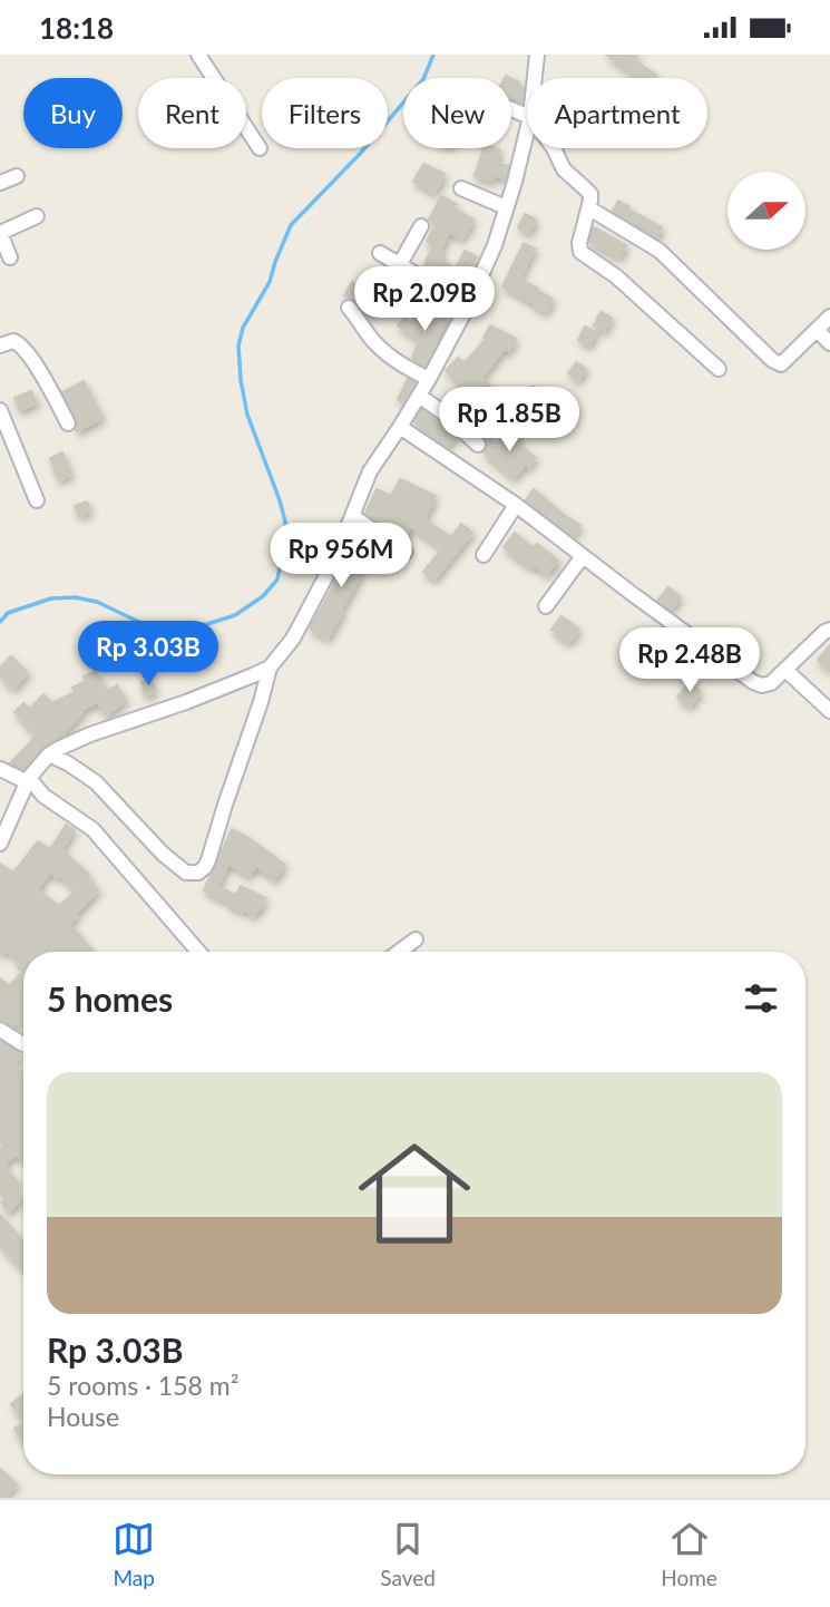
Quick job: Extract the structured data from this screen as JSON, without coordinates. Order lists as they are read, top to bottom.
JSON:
{
  "north": "right",
  "page": {
    "status": "18:18",
    "chip": [
      "Buy",
      "Rent",
      "Filters",
      "New",
      "Apartment"
    ],
    "price": [
      "Rp 2.09B",
      "Rp 1.85B",
      "Rp 956M",
      "Rp 3.03B",
      "Rp 2.48B"
    ],
    "heading": "5 homes",
    "list": [
      {
        "name": "Rp 3.03B",
        "note": "5 rooms · 158 m² · House"
      }
    ],
    "tabs": ["Map", "Saved", "Home"]
  }
}
